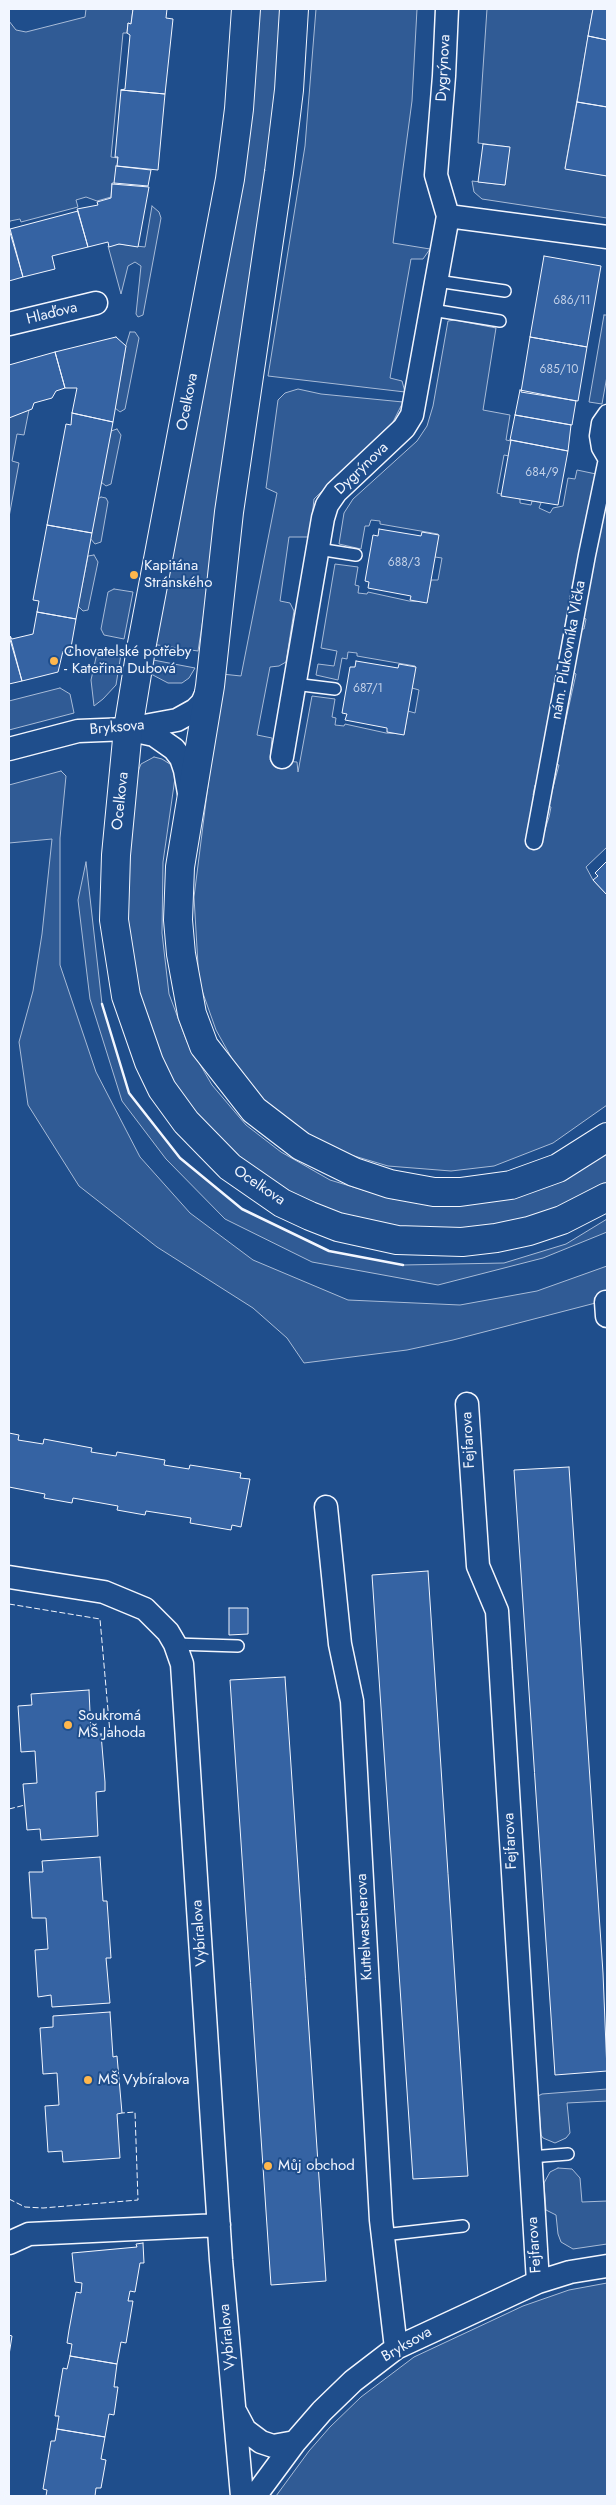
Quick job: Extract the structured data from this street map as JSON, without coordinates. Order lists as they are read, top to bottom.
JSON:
{
  "streets": {
    "street": [
      "Dygrýnova",
      "Hlaďova",
      "Ocelkova",
      "nám. Plukovníka Vlčka",
      "Bryksova",
      "Fejfarova",
      "Kuttelwascherova",
      "Vybíralova"
    ]
  },
  "crossings": [
    ["Ocelkova", "Bryksova"],
    ["Bryksova", "Fejfarova"],
    ["Bryksova", "Kuttelwascherova"]
  ],
  "places": [
    "Kapitána Stránského",
    "Chovatelské potřeby - Kateřina Dubová",
    "Soukromá MŠ Jahoda",
    "MŠ Vybíralova",
    "Můj obchod"
  ],
  "house_numbers": [
    "686/11",
    "685/10",
    "684/9",
    "688/3",
    "687/1"
  ]
}
